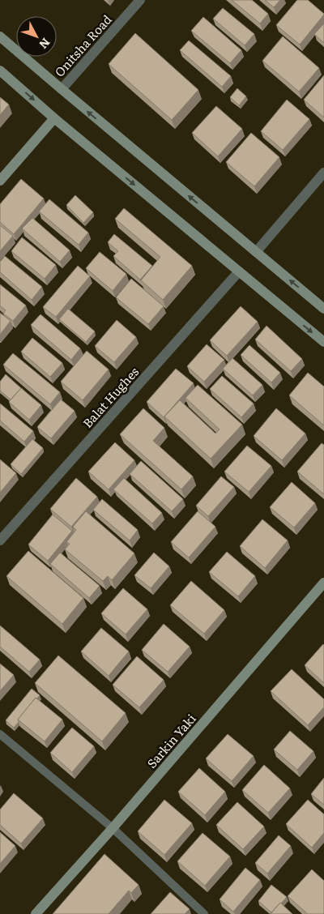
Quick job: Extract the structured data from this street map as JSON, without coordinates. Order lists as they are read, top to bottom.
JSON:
{
  "streets": {
    "main road": ["Sarkin Yaki"],
    "street": ["Onitsha Road", "Balat Hughes"]
  },
  "north": "bottom right"
}
